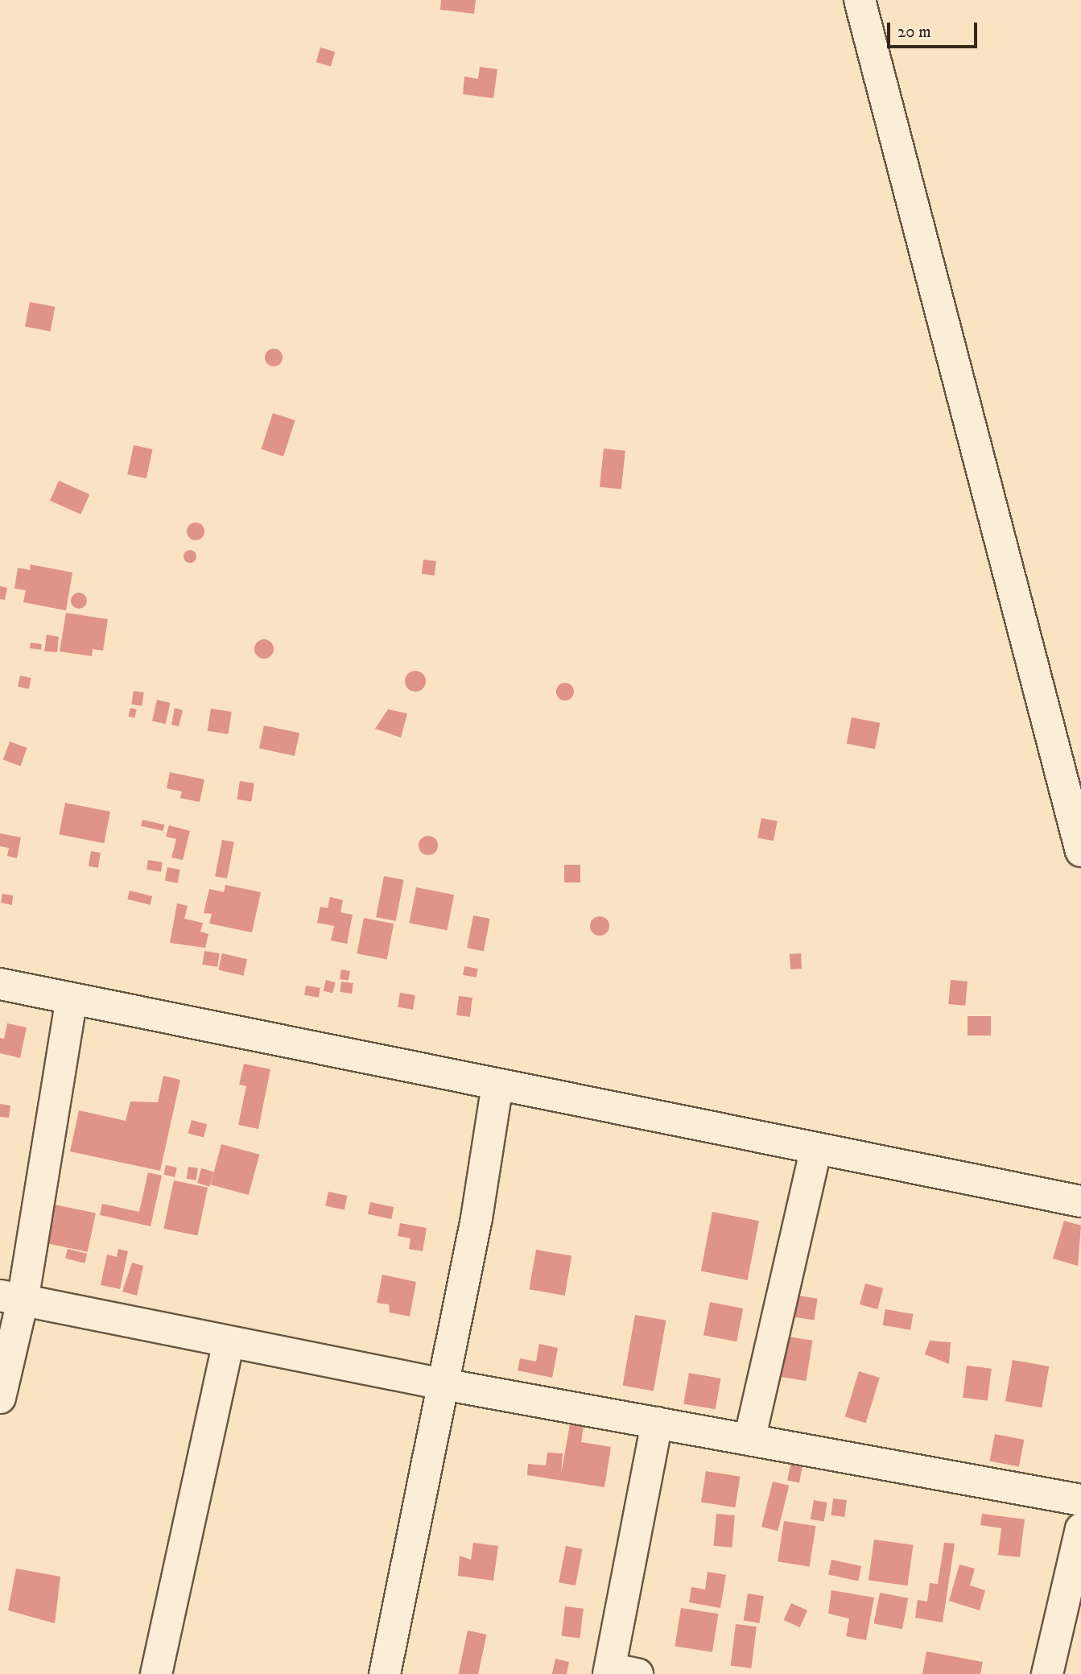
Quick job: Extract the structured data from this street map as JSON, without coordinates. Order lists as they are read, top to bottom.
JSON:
{
  "scale_bar": "20 m"
}
